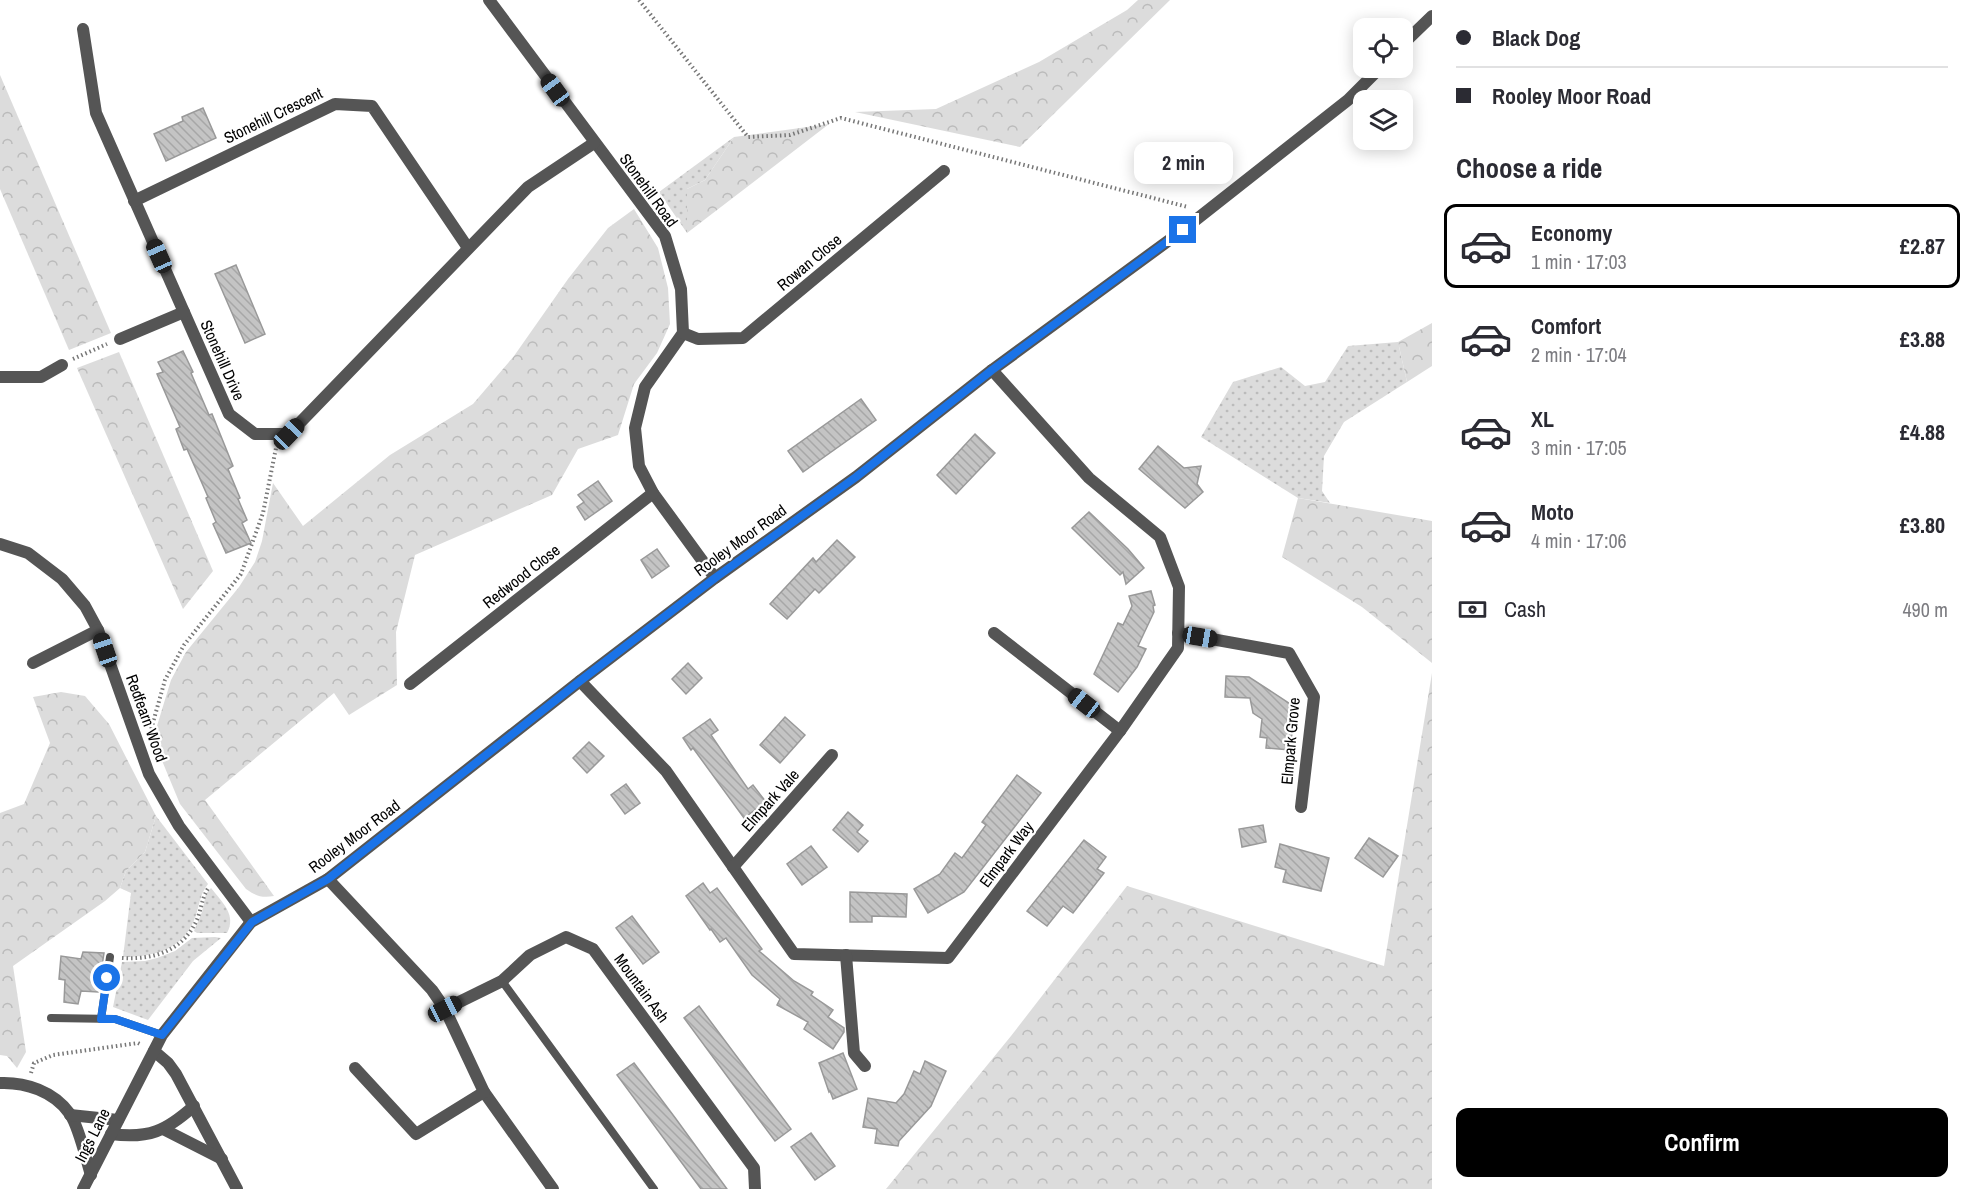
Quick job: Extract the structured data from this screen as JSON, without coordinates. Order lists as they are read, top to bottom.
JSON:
{
  "streets": {
    "street": [
      "Stonehill Crescent",
      "Stonehill Road",
      "Rowan Close",
      "Stonehill Drive",
      "Rooley Moor Road",
      "Redwood Close",
      "Redfearn Wood",
      "Elmpark Grove",
      "Elmpark Vale",
      "Elmpark Way",
      "Mountain Ash",
      "Ings Lane"
    ]
  },
  "crossings": [
    ["Stonehill Crescent", "Stonehill Drive"],
    ["Stonehill Road", "Rowan Close"],
    ["Rooley Moor Road", "Redfearn Wood"],
    ["Rooley Moor Road", "Elmpark Way"],
    ["Rooley Moor Road", "Ings Lane"],
    ["Elmpark Grove", "Elmpark Way"],
    ["Elmpark Vale", "Elmpark Way"]
  ],
  "page": {
    "banner": ["Black Dog", "Rooley Moor Road"],
    "heading": "Choose a ride",
    "bubble": "2 min",
    "list": [
      {
        "name": "Economy",
        "note": "1 min · 17:03",
        "value": "£2.87"
      },
      {
        "name": "Comfort",
        "note": "2 min · 17:04",
        "value": "£3.88"
      },
      {
        "name": "XL",
        "note": "3 min · 17:05",
        "value": "£4.88"
      },
      {
        "name": "Moto",
        "note": "4 min · 17:06",
        "value": "£3.80"
      }
    ],
    "pay": ["Cash", "490 m"],
    "buttons": "Confirm"
  }
}
